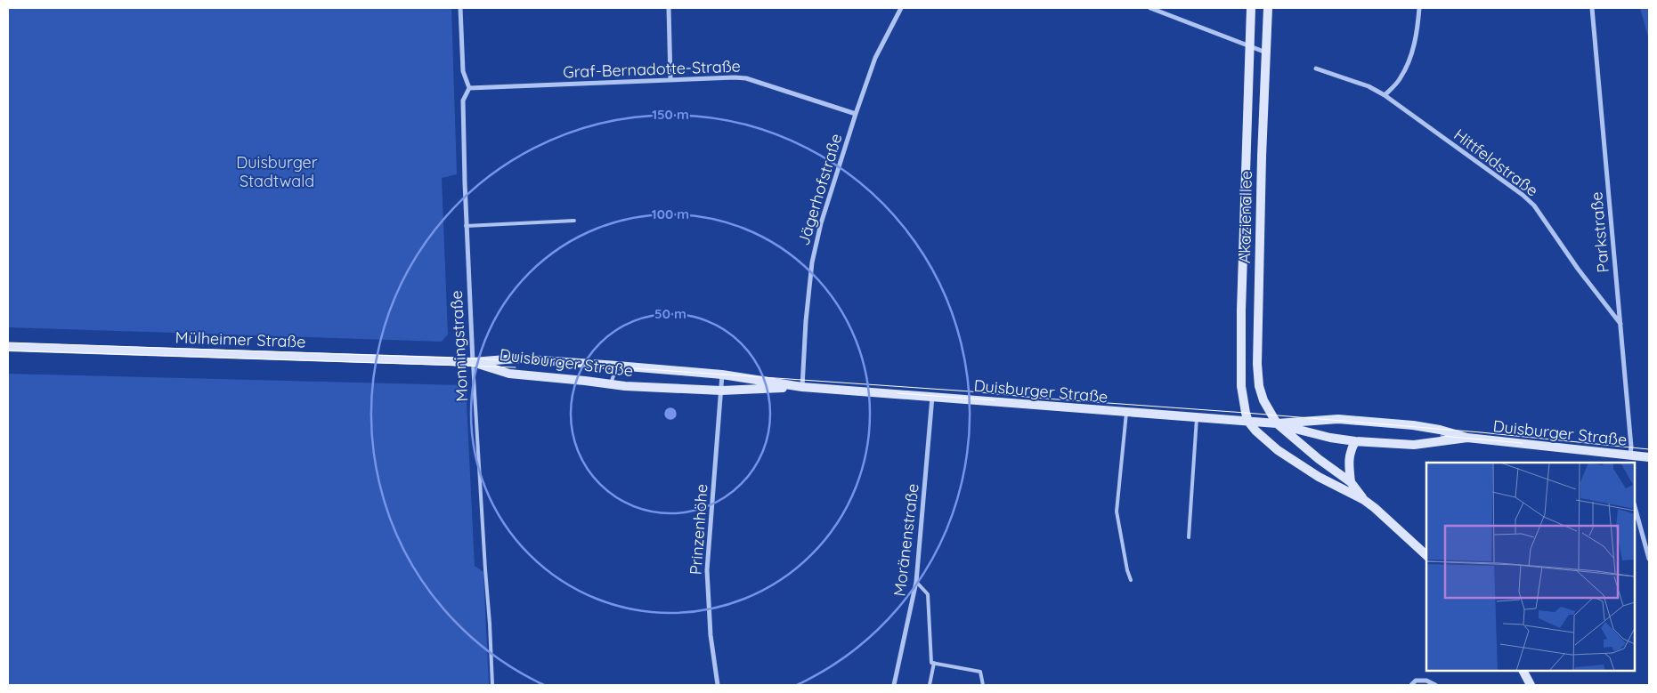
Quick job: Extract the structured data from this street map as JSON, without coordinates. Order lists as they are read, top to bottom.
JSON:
{
  "streets": {
    "main road": ["Akazienallee", "Mülheimer Straße", "Duisburger Straße"],
    "street": [
      "Graf-Bernadotte-Straße",
      "Hittfeldstraße",
      "Jägerhofstraße",
      "Parkstraße",
      "Monningstraße",
      "Prinzenhöhe",
      "Moränenstraße"
    ]
  },
  "crossings": [
    ["Graf-Bernadotte-Straße", "Jägerhofstraße"],
    ["Graf-Bernadotte-Straße", "Monningstraße"],
    ["Hittfeldstraße", "Parkstraße"],
    ["Jägerhofstraße", "Duisburger Straße"],
    ["Akazienallee", "Duisburger Straße"],
    ["Parkstraße", "Duisburger Straße"],
    ["Mülheimer Straße", "Monningstraße"],
    ["Mülheimer Straße", "Duisburger Straße"],
    ["Monningstraße", "Duisburger Straße"],
    ["Duisburger Straße", "Prinzenhöhe"],
    ["Duisburger Straße", "Moränenstraße"]
  ],
  "parks": ["Duisburger Stadtwald"],
  "rings": ["150 m", "100 m", "50 m"]
}
